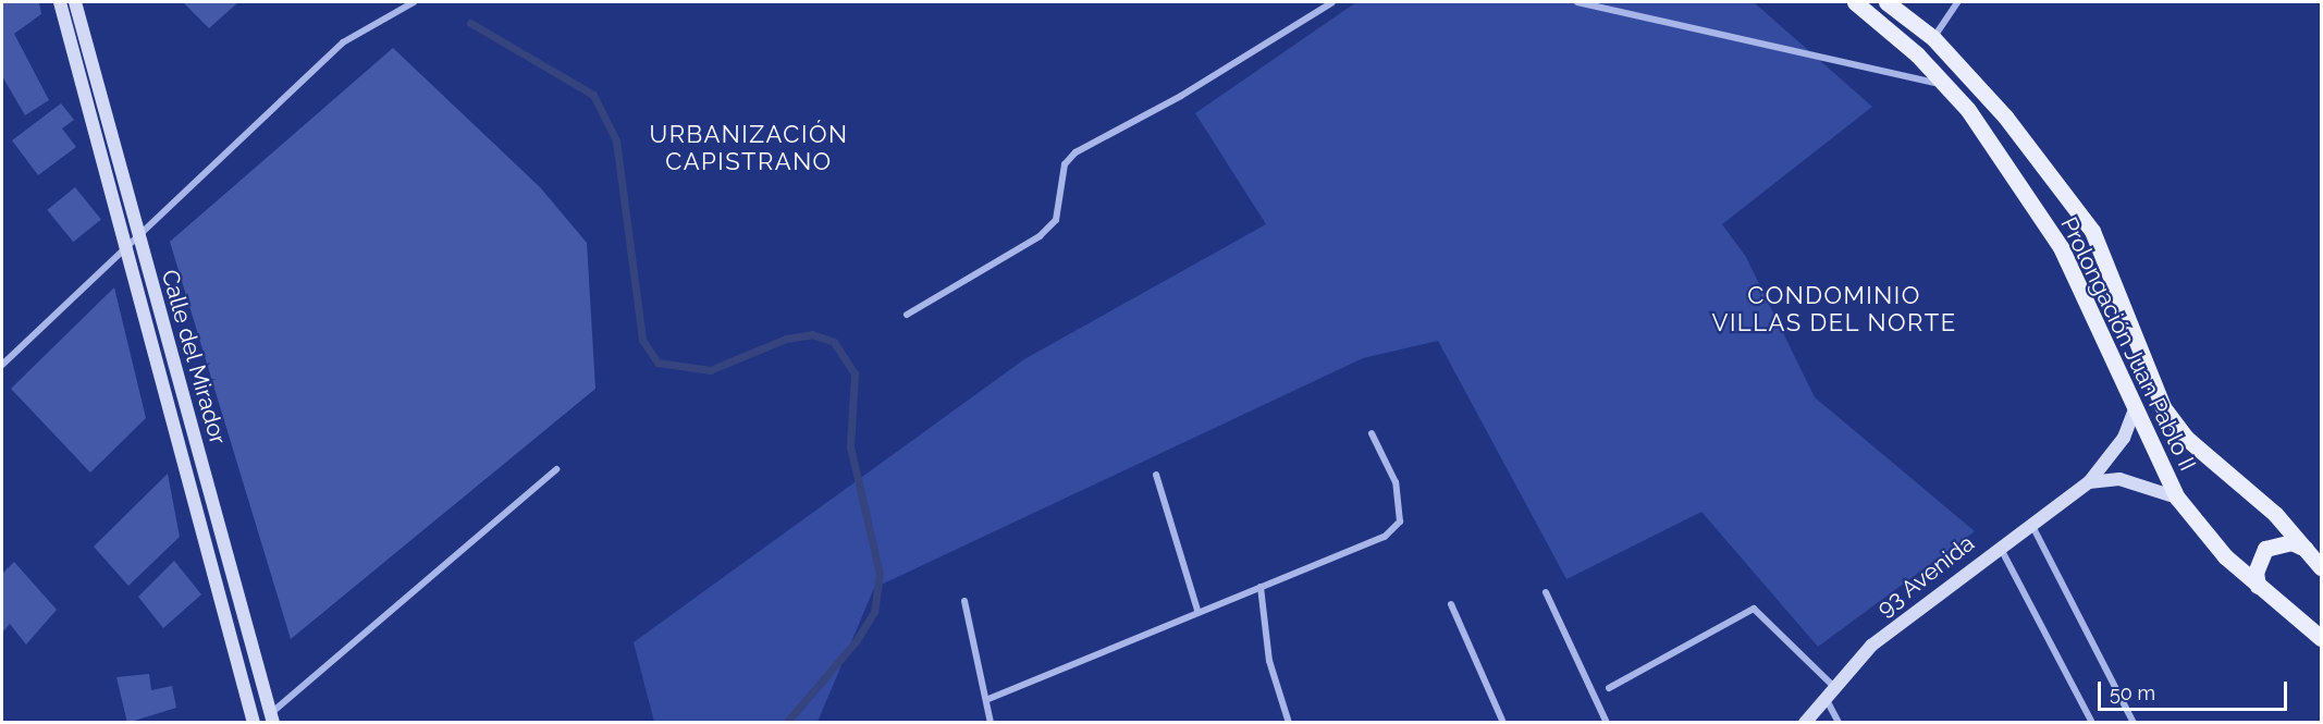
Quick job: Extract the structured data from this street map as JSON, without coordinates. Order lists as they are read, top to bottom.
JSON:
{
  "streets": {
    "main road": ["Prolongación Juan Pablo II", "Calle del Mirador", "93 Avenida"]
  },
  "crossings": [
    ["Prolongación Juan Pablo II", "93 Avenida"]
  ],
  "districts": ["URBANIZACIÓN CAPISTRANO", "CONDOMINIO VILLAS DEL NORTE"],
  "scale_bar": "50 m"
}
